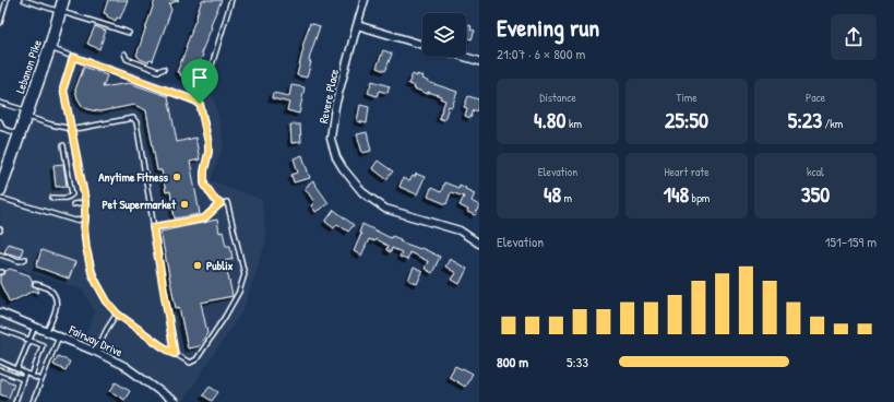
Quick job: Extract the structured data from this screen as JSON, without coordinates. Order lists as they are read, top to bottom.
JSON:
{
  "streets": {
    "main road": ["Lebanon Pike"],
    "street": ["Revere Place", "Fairway Drive"]
  },
  "places": ["Anytime Fitness", "Pet Supermarket", "Publix"],
  "page": {
    "heading": ["Evening run", "21:07 · 6 × 800 m"],
    "stats": [
      ["Distance", "4.80 km"],
      ["Time", "25:50"],
      ["Pace", "5:23 /km"],
      ["Elevation", "48 m"],
      ["Heart rate", "148 bpm"],
      ["kcal", "350"]
    ],
    "chart": ["Elevation", "151–159 m"],
    "list": [
      {
        "name": "800 m",
        "note": "5:33"
      }
    ]
  }
}
